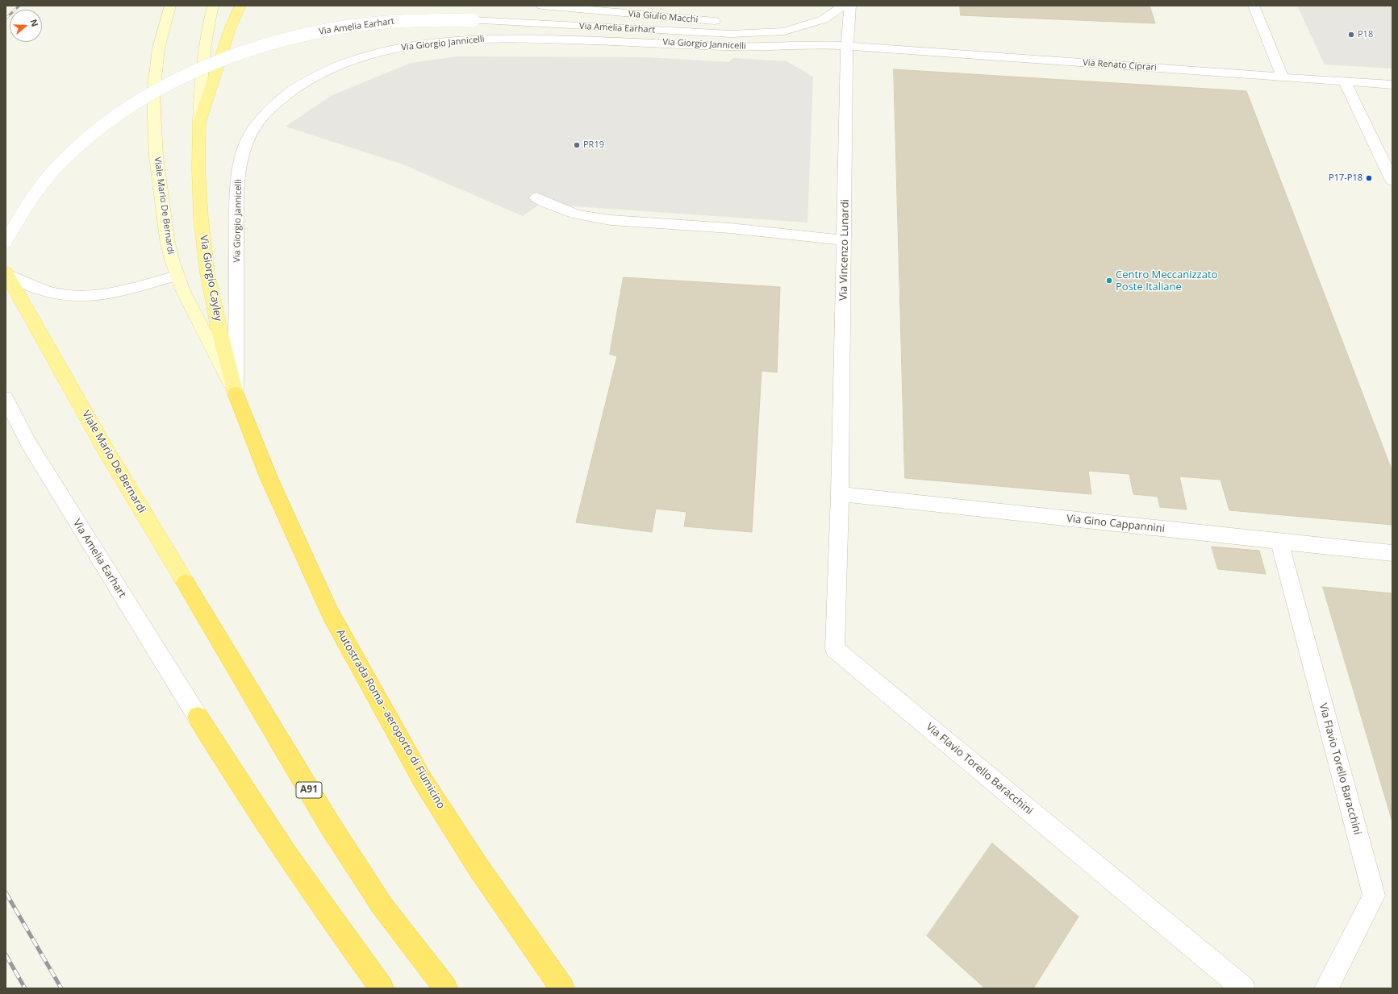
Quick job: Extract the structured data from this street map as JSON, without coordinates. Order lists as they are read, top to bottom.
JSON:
{
  "streets": {
    "highway": ["Via Giorgio Cayley", "Autostrada Roma - aeroporto di Fiumicino", "A91"],
    "main road": ["Viale Mario De Bernardi"],
    "street": [
      "Via Giulio Macchi",
      "Via Amelia Earhart",
      "Via Giorgio Jannicelli",
      "Via Renato Ciprari",
      "Via Vincenzo Lunardi",
      "Via Gino Cappannini",
      "Via Flavio Torello Baracchini"
    ]
  },
  "crossings": [
    ["Via Giulio Macchi", "Via Amelia Earhart"],
    ["Via Giulio Macchi", "Via Giorgio Jannicelli"],
    ["Via Giulio Macchi", "Via Renato Ciprari"],
    ["Via Giulio Macchi", "Via Vincenzo Lunardi"],
    ["Via Giorgio Jannicelli", "Via Renato Ciprari"],
    ["Via Giorgio Jannicelli", "Viale Mario De Bernardi"],
    ["Via Giorgio Jannicelli", "Via Vincenzo Lunardi"],
    ["Via Giorgio Jannicelli", "Via Giorgio Cayley"],
    ["Via Renato Ciprari", "Via Vincenzo Lunardi"],
    ["Viale Mario De Bernardi", "Via Giorgio Cayley"],
    ["Viale Mario De Bernardi", "A91"],
    ["Via Vincenzo Lunardi", "Via Gino Cappannini"],
    ["Via Vincenzo Lunardi", "Via Flavio Torello Baracchini"],
    ["Via Giorgio Cayley", "Autostrada Roma - aeroporto di Fiumicino"],
    ["Via Gino Cappannini", "Via Flavio Torello Baracchini"]
  ],
  "places": [
    "P18",
    "PR19",
    "P17-P18",
    "Centro Meccanizzato Poste Italiane"
  ],
  "north": "right"
}
